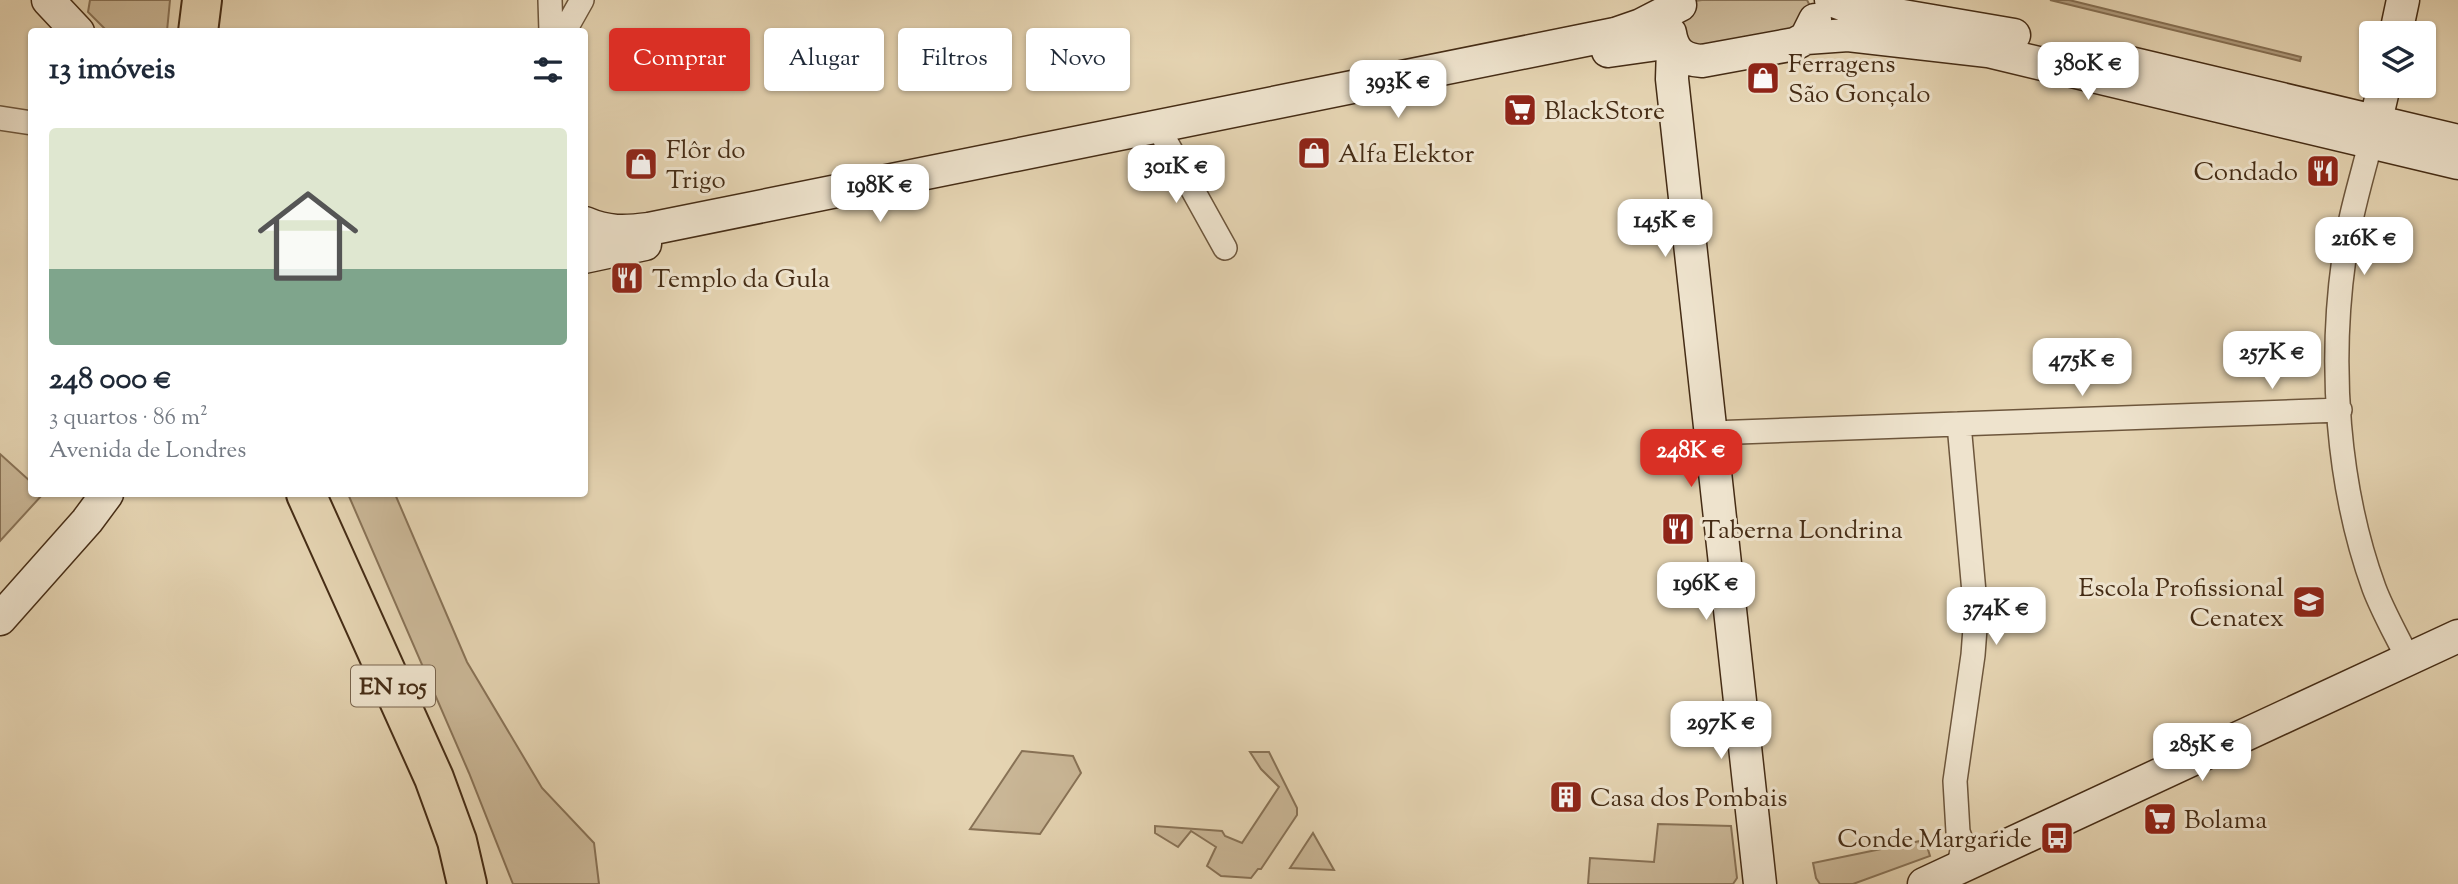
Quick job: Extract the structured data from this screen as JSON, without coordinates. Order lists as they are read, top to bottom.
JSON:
{
  "streets": {
    "highway": ["EN 105"]
  },
  "places": {
    "shop": ["Ferragens São Gonçalo", "Alfa Elektor", "Flôr do Trigo"],
    "supermarket": ["BlackStore", "Bolama"],
    "restaurant": ["Condado", "Templo da Gula", "Taberna Londrina"],
    "school or university": ["Escola Profissional Cenatex"],
    "building": ["Casa dos Pombais"],
    "bus stop": ["Conde Margaride"]
  },
  "page": {
    "chip": [
      "Comprar",
      "Alugar",
      "Filtros",
      "Novo"
    ],
    "heading": "13 imóveis",
    "price": [
      "380K €",
      "393K €",
      "301K €",
      "198K €",
      "145K €",
      "216K €",
      "257K €",
      "475K €",
      "248K €",
      "196K €",
      "374K €",
      "297K €",
      "285K €"
    ],
    "list": [
      {
        "name": "248 000 €",
        "note": "3 quartos · 86 m² · Avenida de Londres"
      }
    ]
  }
}
